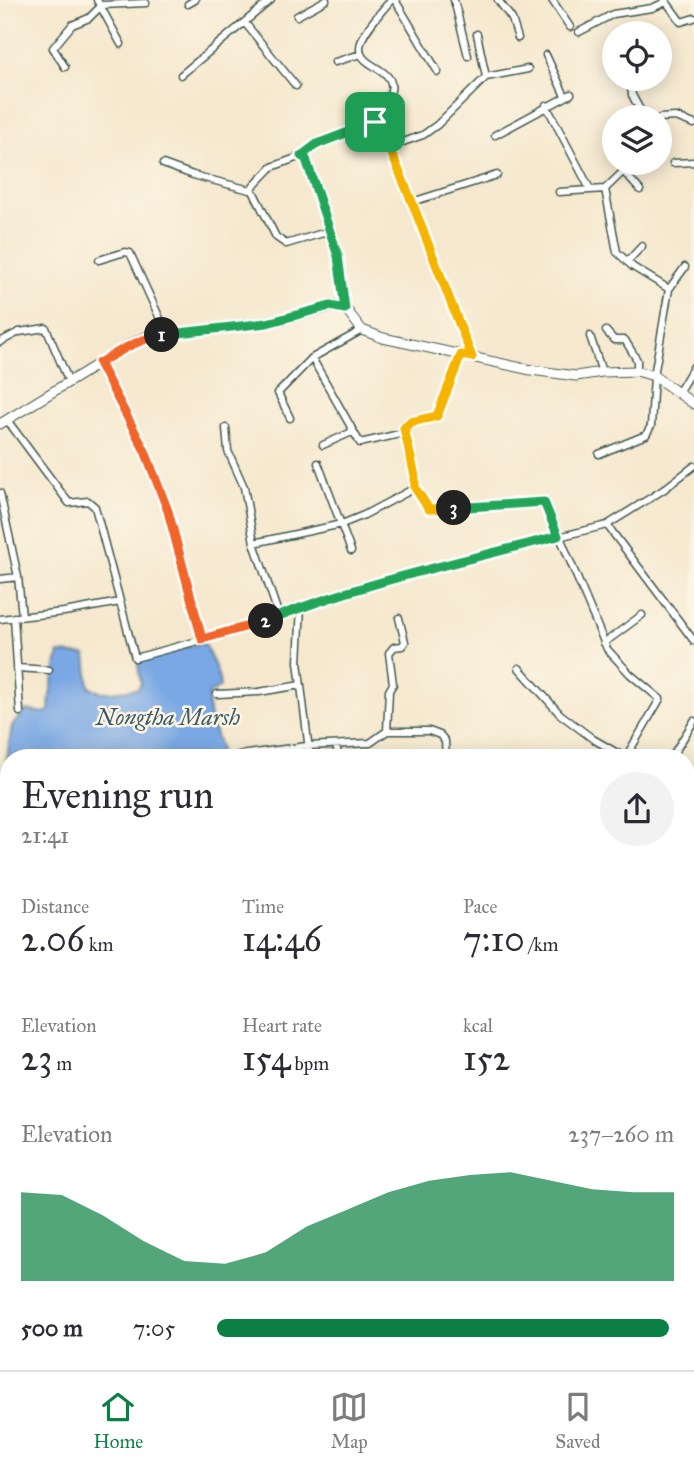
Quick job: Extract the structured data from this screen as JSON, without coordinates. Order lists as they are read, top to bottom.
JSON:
{
  "water": ["Nongtha Marsh"],
  "page": {
    "pins": ["1", "3", "2"],
    "heading": ["Evening run", "21:41"],
    "stats": [
      ["Distance", "2.06 km"],
      ["Time", "14:46"],
      ["Pace", "7:10 /km"],
      ["Elevation", "23 m"],
      ["Heart rate", "154 bpm"],
      ["kcal", "152"]
    ],
    "chart": ["Elevation", "237–260 m"],
    "list": [
      {
        "name": "500 m",
        "note": "7:05"
      }
    ],
    "tabs": ["Home", "Map", "Saved"]
  }
}
